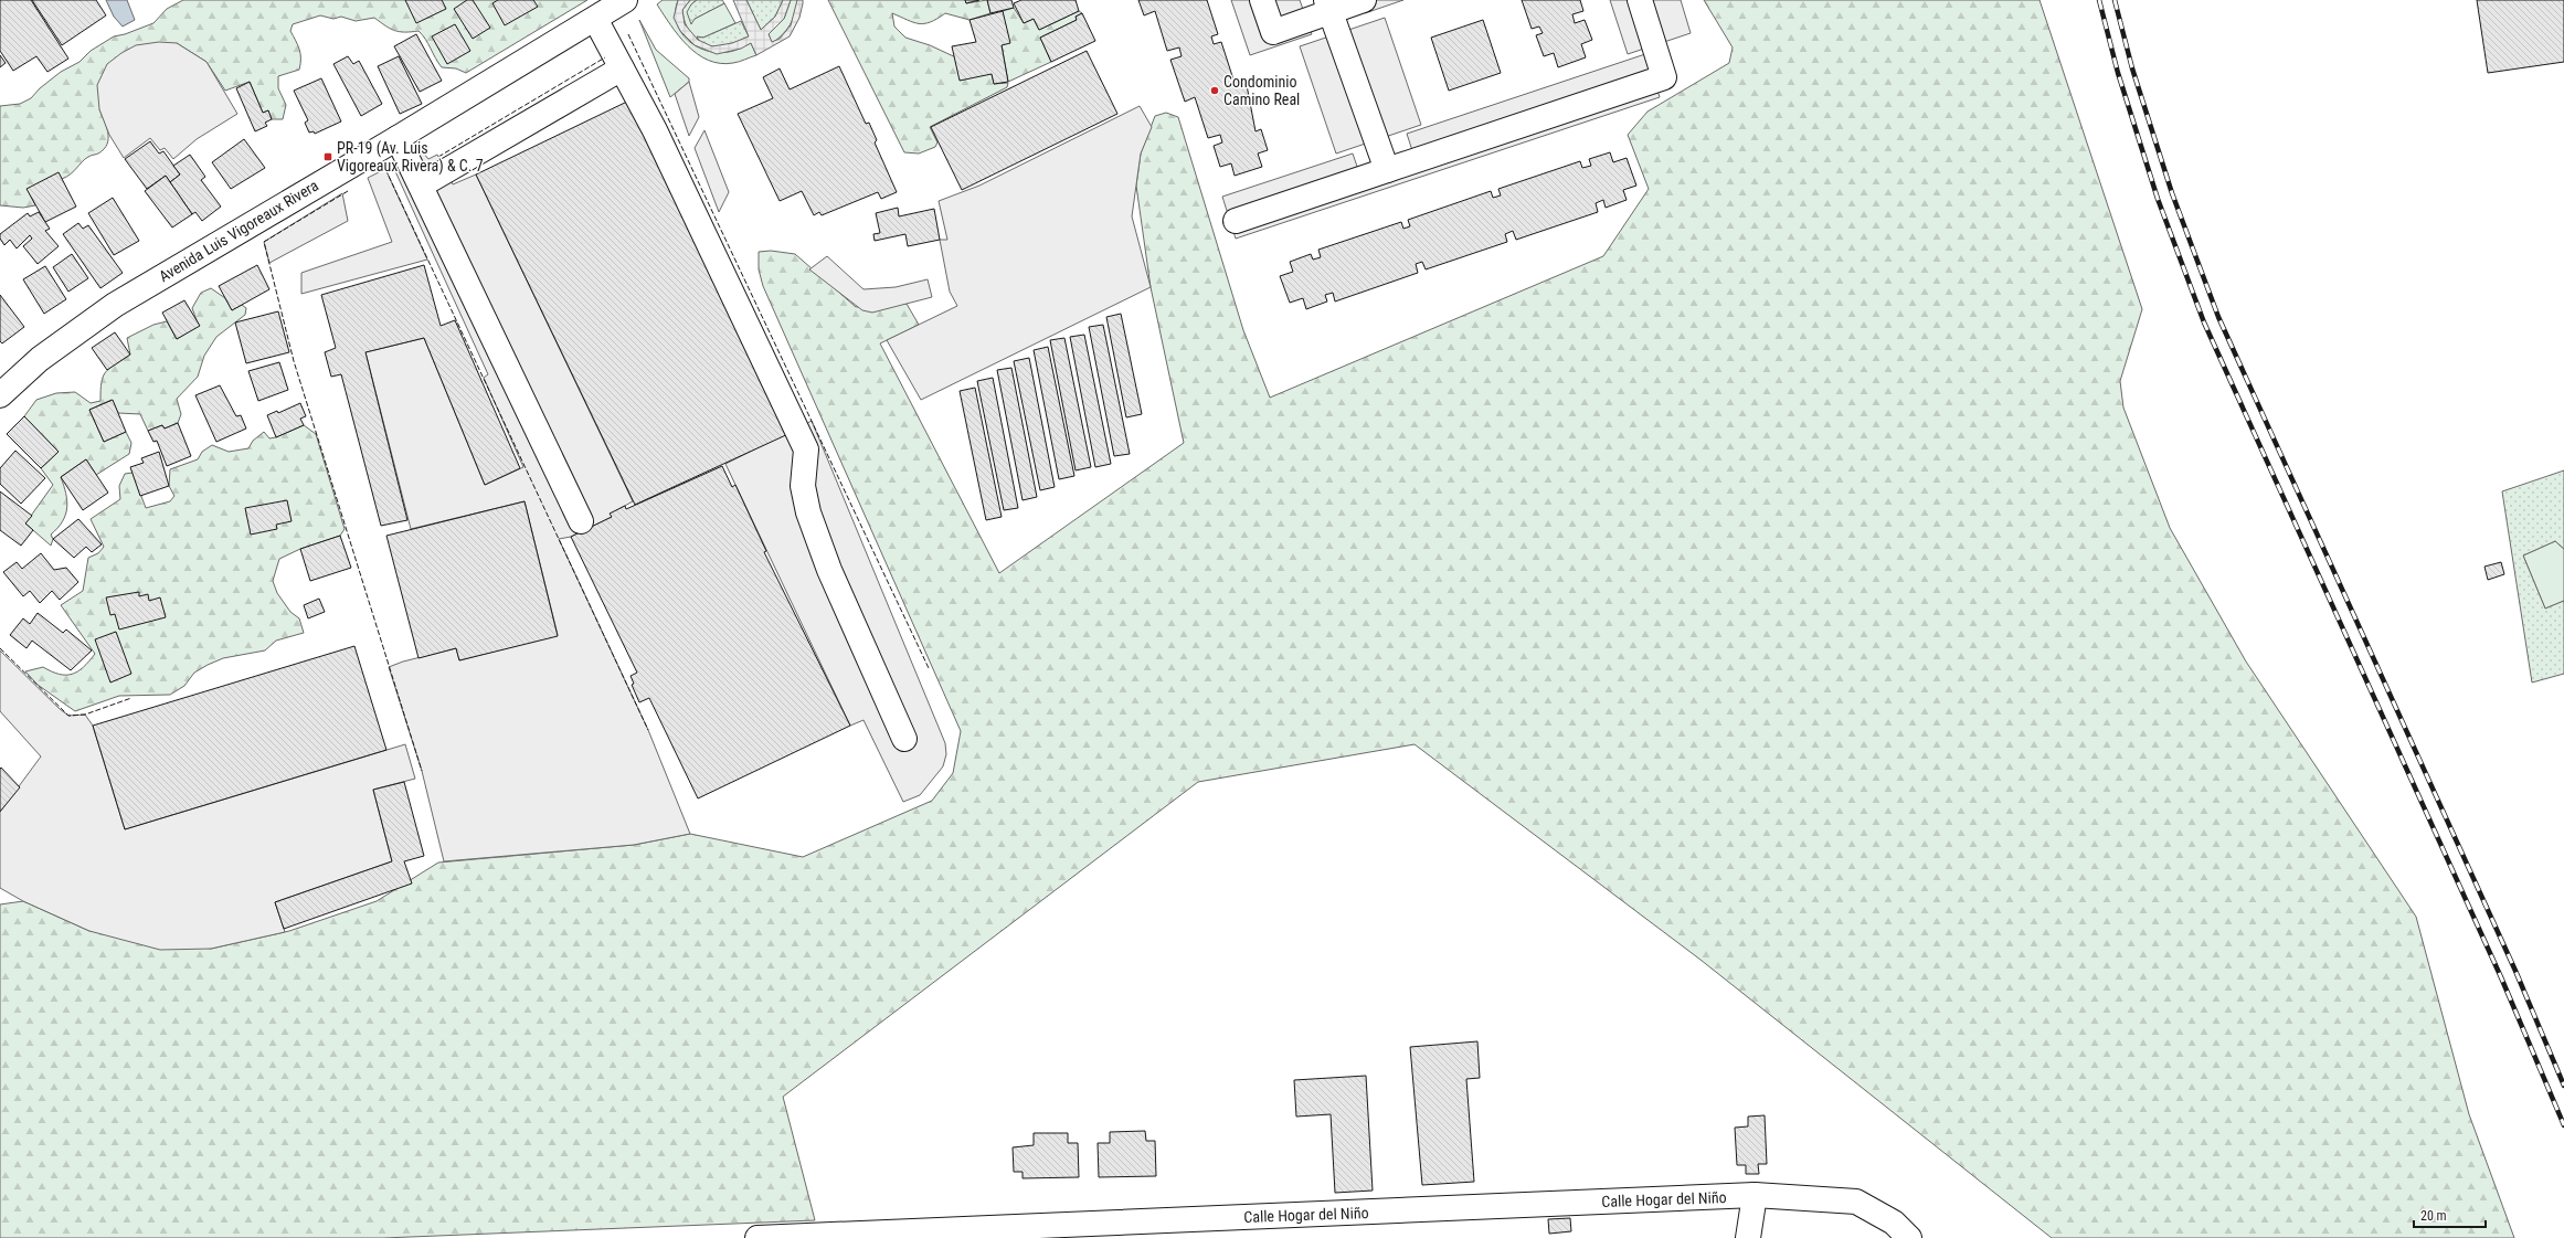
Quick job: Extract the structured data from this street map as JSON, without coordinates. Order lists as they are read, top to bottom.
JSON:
{
  "streets": {
    "street": ["Avenida Luis Vigoreaux Rivera", "Calle Hogar del Niño"]
  },
  "places": {
    "other": ["Condominio Camino Real"],
    "transit": ["PR-19 (Av. Luis Vigoreaux Rivera) & C. 7"]
  },
  "scale_bar": "20 m"
}
